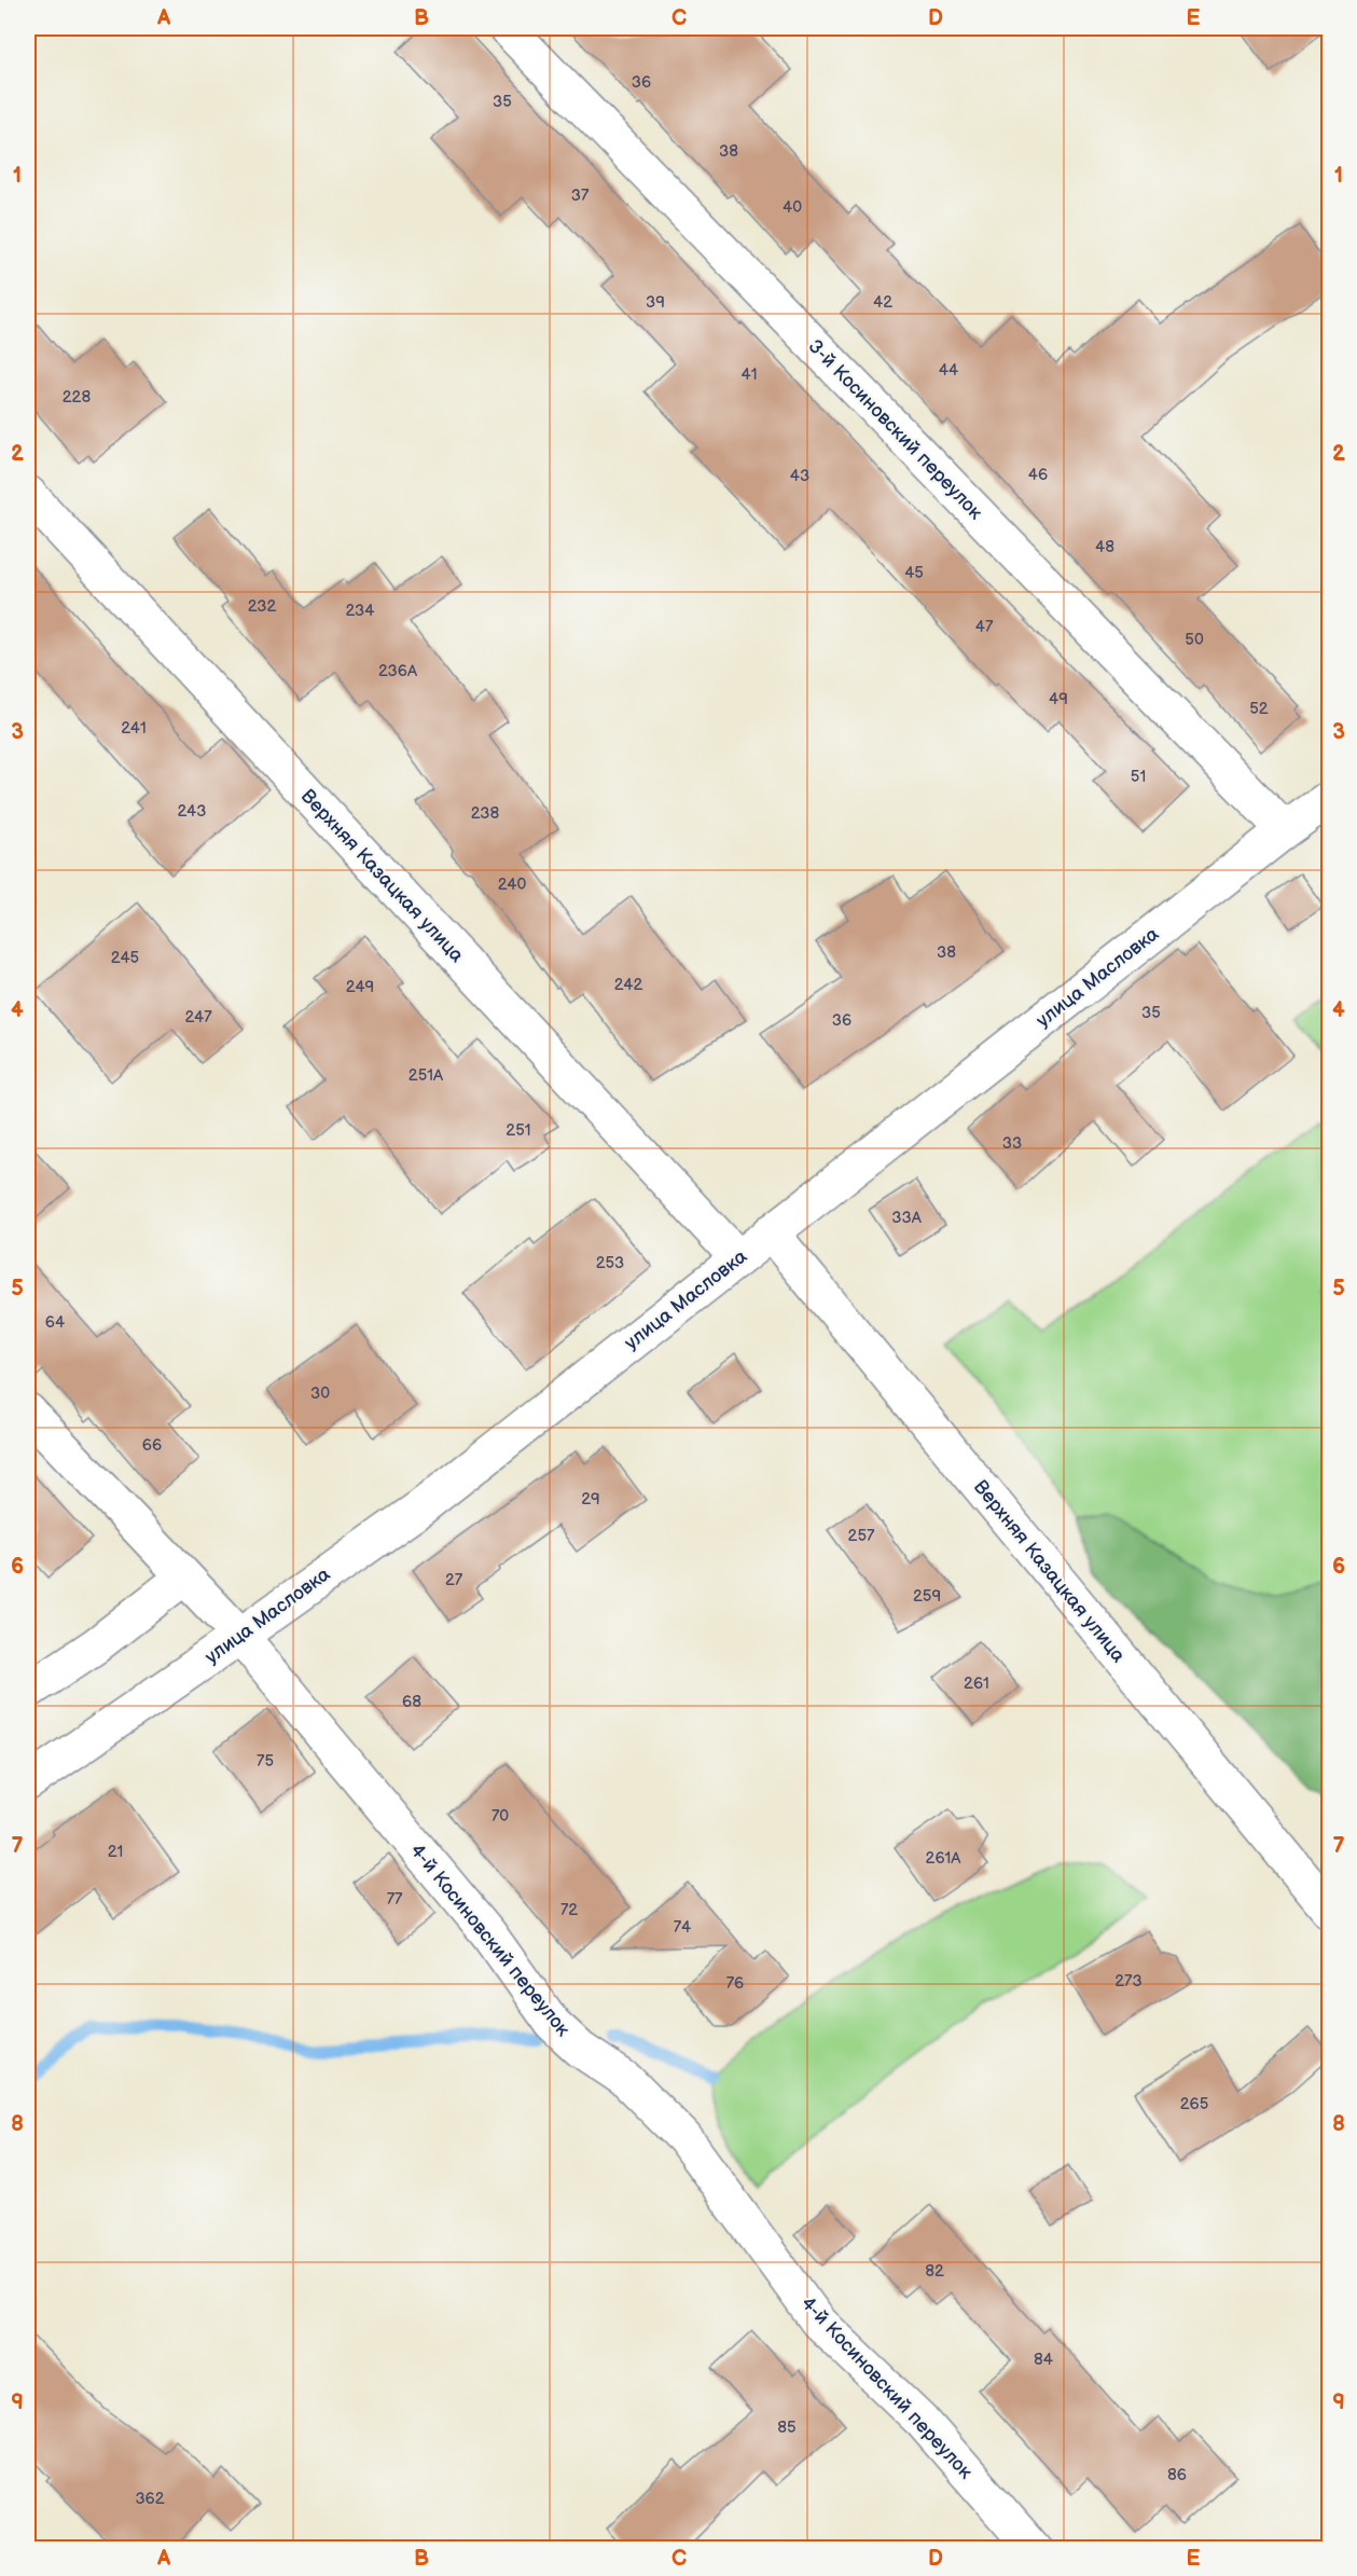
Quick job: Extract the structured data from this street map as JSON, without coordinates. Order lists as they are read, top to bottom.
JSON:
{
  "streets": {
    "street": [
      "3-й Косиновский переулок",
      "Верхняя Казацкая улица",
      "улица Масловка",
      "4-й Косиновский переулок"
    ]
  },
  "crossings": [
    ["3-й Косиновский переулок", "улица Масловка"],
    ["Верхняя Казацкая улица", "улица Масловка"],
    ["улица Масловка", "4-й Косиновский переулок"]
  ],
  "house_numbers": [
    "36",
    "35",
    "38",
    "37",
    "40",
    "39",
    "42",
    "44",
    "41",
    "228",
    "46",
    "43",
    "48",
    "45",
    "232",
    "234",
    "47",
    "50",
    "236А",
    "49",
    "52",
    "241",
    "51",
    "243",
    "238",
    "240",
    "38",
    "245",
    "242",
    "249",
    "35",
    "247",
    "36",
    "251А",
    "251",
    "33",
    "33А",
    "253",
    "64",
    "30",
    "66",
    "29",
    "257",
    "27",
    "259",
    "261",
    "68",
    "75",
    "70",
    "21",
    "261А",
    "77",
    "72",
    "74",
    "273",
    "76",
    "265",
    "82",
    "84",
    "85",
    "86",
    "362"
  ],
  "grid": {
    "columns": [
      "A",
      "B",
      "C",
      "D",
      "E"
    ],
    "rows": [
      "1",
      "2",
      "3",
      "4",
      "5",
      "6",
      "7",
      "8",
      "9"
    ]
  }
}
